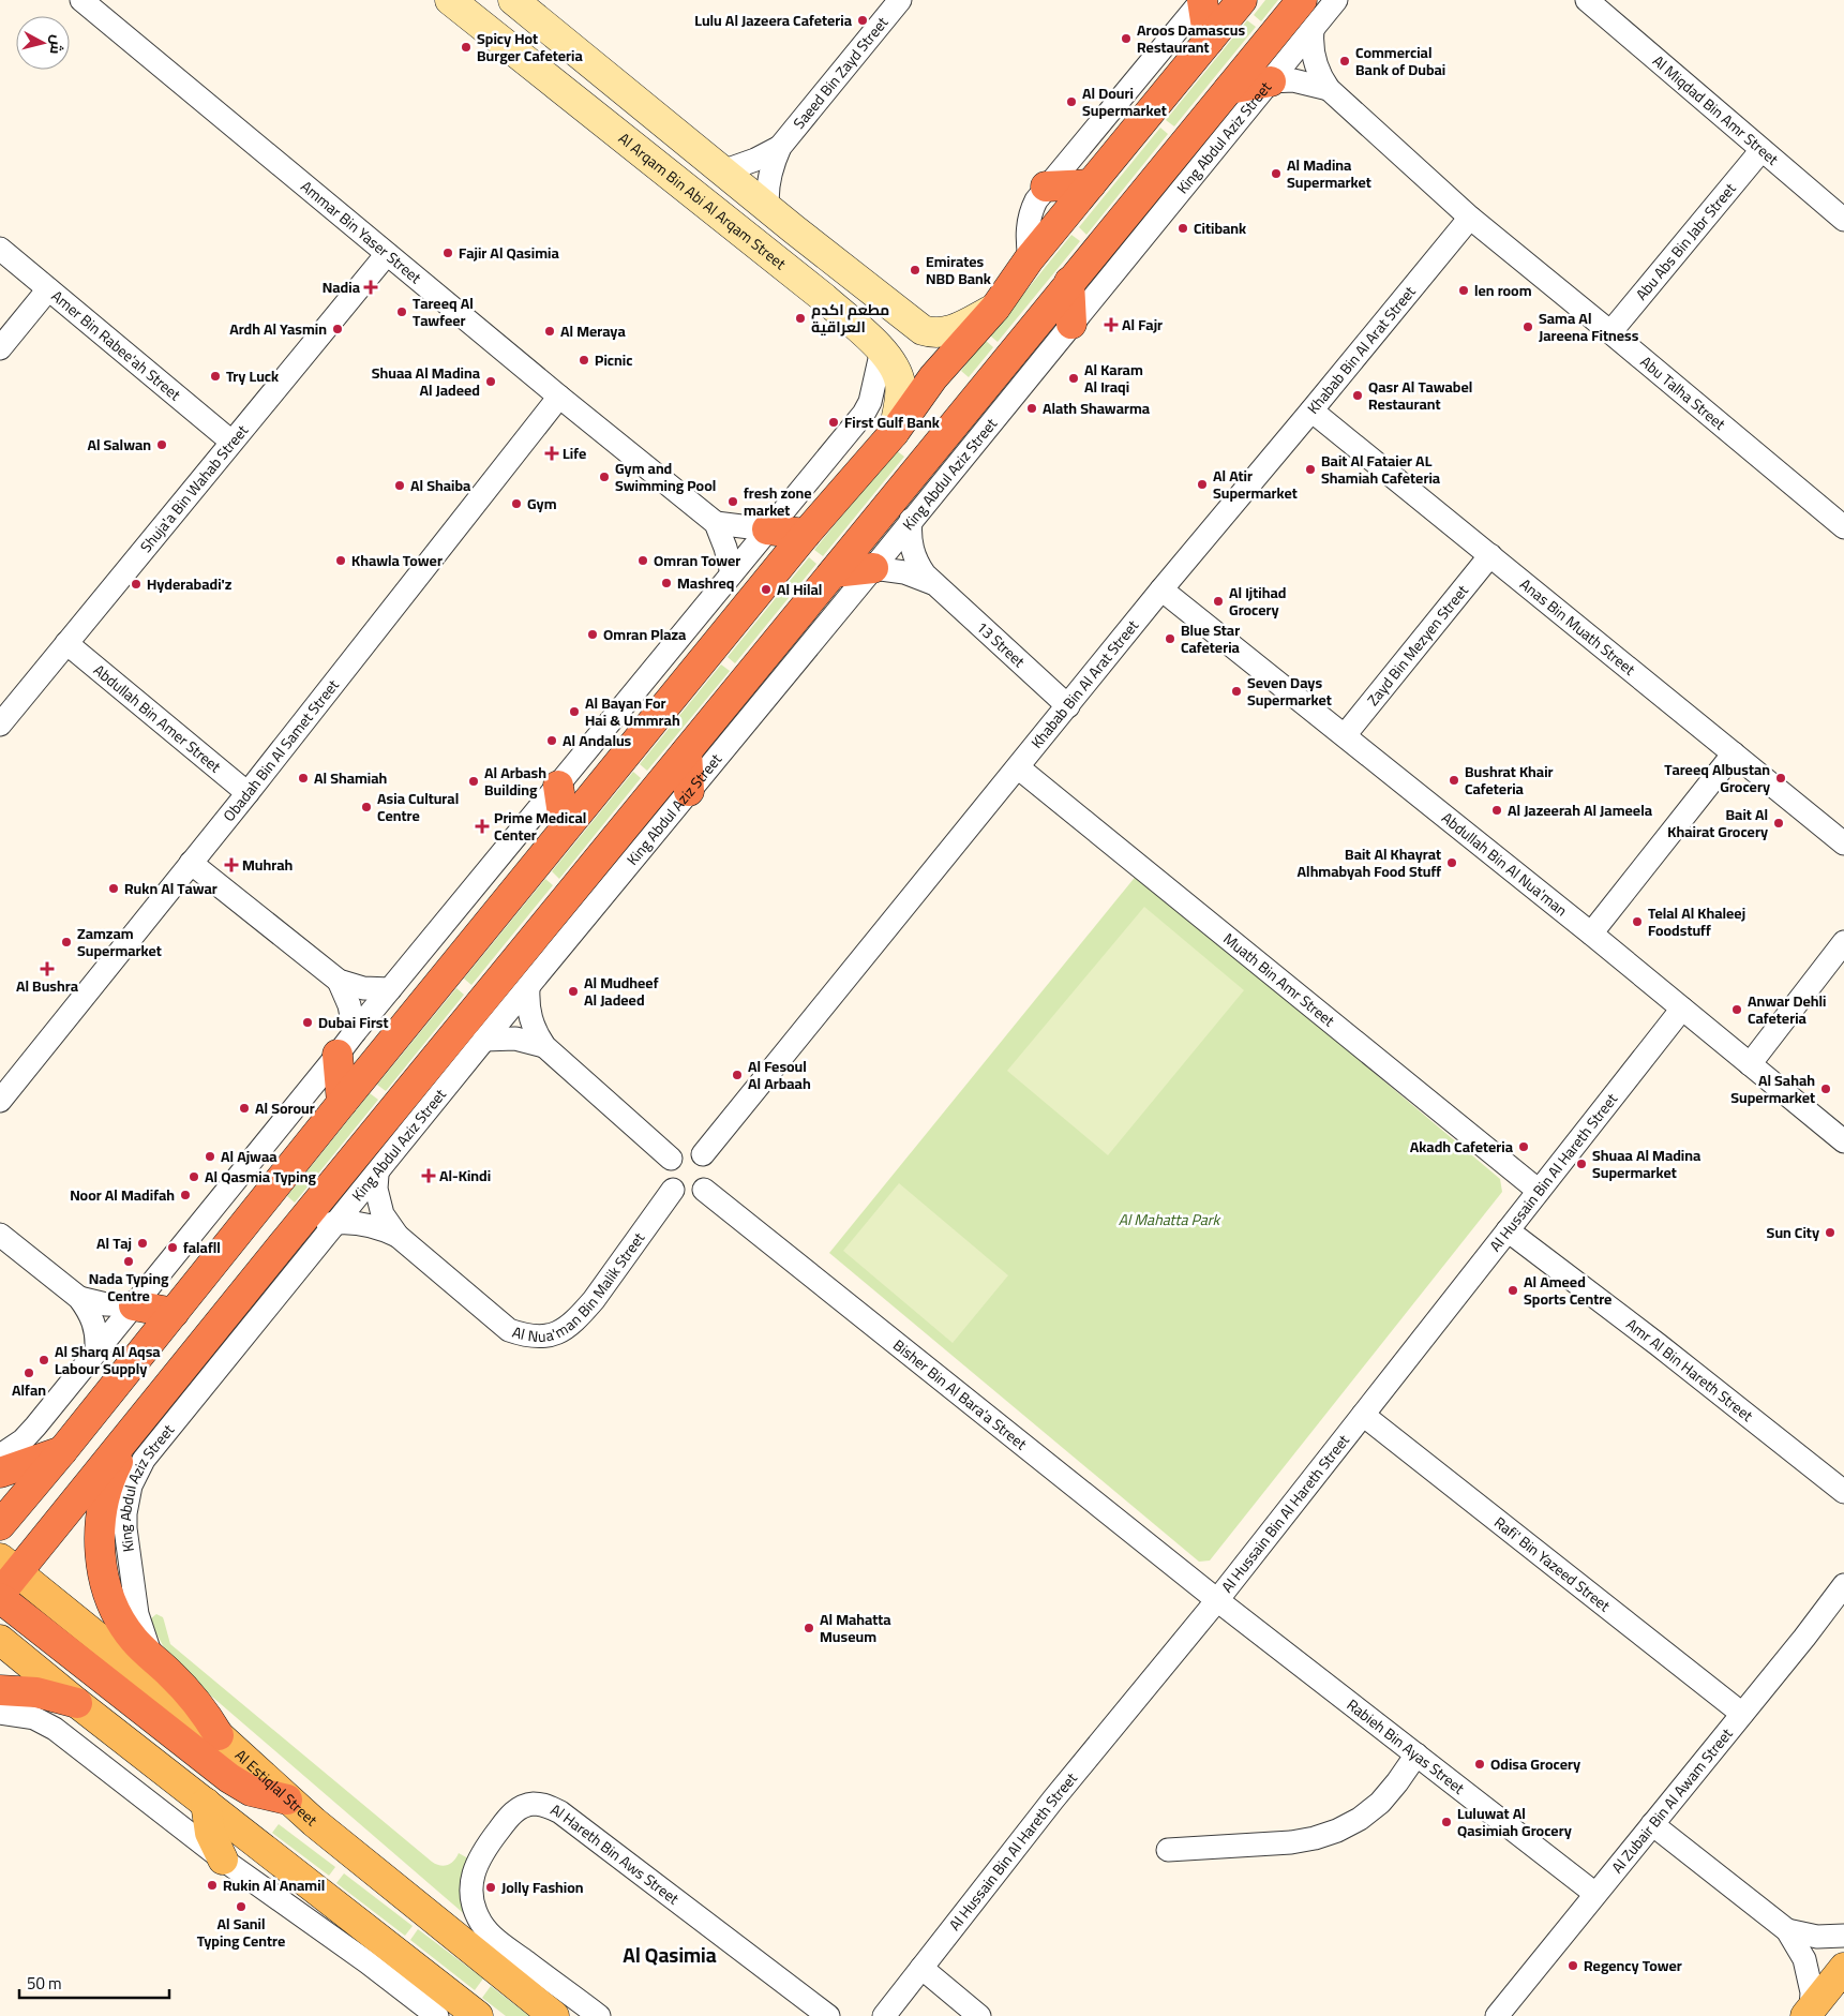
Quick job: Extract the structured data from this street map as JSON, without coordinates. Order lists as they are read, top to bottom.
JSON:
{
  "streets": {
    "highway": ["King Abdul Aziz Street"],
    "main road": ["Al Estiqlal Street"],
    "street": [
      "Saeed Bin Zayd Street",
      "Al Miqdad Bin Amr Street",
      "Al Arqam Bin Abi Al Arqam Street",
      "Ammar Bin Yaser Street",
      "Abu Abs Bin Jabr Street",
      "Amer Bin Rabee'ah Street",
      "Khabab Bin Al Arat Street",
      "Abu Talha Street",
      "Shuja'a Bin Wahab Street",
      "Anas Bin Muath Street",
      "13 Street",
      "Zayd Bin Mezyen Street",
      "Abdullah Bin Amer Street",
      "Obadah Bin Al Samet Street",
      "Abdullah Bin Al Nua'man",
      "Muath Bin Amr Street",
      "Al Hussain Bin Al Hareth Street",
      "Al Nua'man Bin Malik Street",
      "Amr Al Bin Hareth Street",
      "Bisher Bin Al Bara'a Street",
      "Rafi' Bin Yazeed Street",
      "Rabieh Bin Ayas Street",
      "Al Zubair Bin Al Awam Street",
      "Al Hareth Bin Aws Street"
    ]
  },
  "crossings": [
    ["Al Miqdad Bin Amr Street", "Abu Abs Bin Jabr Street"],
    ["King Abdul Aziz Street", "Abu Talha Street"],
    ["King Abdul Aziz Street", "13 Street"],
    ["King Abdul Aziz Street", "Al Nua'man Bin Malik Street"],
    ["King Abdul Aziz Street", "Al Estiqlal Street"],
    ["Ammar Bin Yaser Street", "Shuja'a Bin Wahab Street"],
    ["Ammar Bin Yaser Street", "Obadah Bin Al Samet Street"],
    ["Abu Abs Bin Jabr Street", "Abu Talha Street"],
    ["Amer Bin Rabee'ah Street", "Shuja'a Bin Wahab Street"],
    ["Khabab Bin Al Arat Street", "Abu Talha Street"],
    ["Khabab Bin Al Arat Street", "Anas Bin Muath Street"],
    ["Khabab Bin Al Arat Street", "13 Street"],
    ["Khabab Bin Al Arat Street", "Abdullah Bin Al Nua'man"],
    ["Khabab Bin Al Arat Street", "Muath Bin Amr Street"],
    ["Khabab Bin Al Arat Street", "Al Nua'man Bin Malik Street"],
    ["Khabab Bin Al Arat Street", "Bisher Bin Al Bara'a Street"],
    ["Shuja'a Bin Wahab Street", "Abdullah Bin Amer Street"],
    ["Anas Bin Muath Street", "Zayd Bin Mezyen Street"],
    ["Zayd Bin Mezyen Street", "Abdullah Bin Al Nua'man"],
    ["Abdullah Bin Amer Street", "Obadah Bin Al Samet Street"],
    ["Abdullah Bin Al Nua'man", "Al Hussain Bin Al Hareth Street"],
    ["Muath Bin Amr Street", "Al Hussain Bin Al Hareth Street"],
    ["Al Hussain Bin Al Hareth Street", "Amr Al Bin Hareth Street"],
    ["Al Hussain Bin Al Hareth Street", "Bisher Bin Al Bara'a Street"],
    ["Al Hussain Bin Al Hareth Street", "Rafi' Bin Yazeed Street"],
    ["Al Hussain Bin Al Hareth Street", "Rabieh Bin Ayas Street"],
    ["Al Nua'man Bin Malik Street", "Bisher Bin Al Bara'a Street"],
    ["Bisher Bin Al Bara'a Street", "Rabieh Bin Ayas Street"],
    ["Rafi' Bin Yazeed Street", "Al Zubair Bin Al Awam Street"],
    ["Rabieh Bin Ayas Street", "Al Zubair Bin Al Awam Street"]
  ],
  "districts": ["Al Qasimia"],
  "parks": ["Al Mahatta Park"],
  "places": {
    "other": [
      "Lulu Al Jazeera Cafeteria",
      "Aroos Damascus Restaurant",
      "Spicy Hot Burger Cafeteria",
      "Commercial Bank of Dubai",
      "Al Douri Supermarket",
      "Al Madina Supermarket",
      "Citibank",
      "Fajir Al Qasimia",
      "Emirates NBD Bank",
      "len room",
      "Tareeq Al Tawfeer",
      "مطعم اكدم العراقية",
      "Sama Al Jareena Fitness",
      "Ardh Al Yasmin",
      "Al Meraya",
      "Picnic",
      "Try Luck",
      "Al Karam Al Iraqi",
      "Shuaa Al Madina Al Jadeed",
      "Qasr Al Tawabel Restaurant",
      "Alath Shawarma",
      "First Gulf Bank",
      "Al Salwan",
      "Bait Al Fataier AL Shamiah Cafeteria",
      "Gym and Swimming Pool",
      "Al Atir Supermarket",
      "Al Shaiba",
      "fresh zone market",
      "Gym",
      "Khawla Tower",
      "Omran Tower",
      "Mashreq",
      "Hyderabadi'z",
      "Al Hilal",
      "Al Ijtihad Grocery",
      "Omran Plaza",
      "Blue Star Cafeteria",
      "Seven Days Supermarket",
      "Al Bayan For Hai & Ummrah",
      "Al Andalus",
      "Al Shamiah",
      "Tareeq Albustan Grocery",
      "Bushrat Khair Cafeteria",
      "Al Arbash Building",
      "Asia Cultural Centre",
      "Al Jazeerah Al Jameela",
      "Bait Al Khairat Grocery",
      "Bait Al Khayrat Alhmabyah Food Stuff",
      "Rukn Al Tawar",
      "Telal Al Khaleej Foodstuff",
      "Zamzam Supermarket",
      "Al Mudheef Al Jadeed",
      "Anwar Dehli Cafeteria",
      "Dubai First",
      "Al Fesoul Al Arbaah",
      "Al Sahah Supermarket",
      "Al Sorour",
      "Akadh Cafeteria",
      "Al Ajwaa",
      "Shuaa Al Madina Supermarket",
      "Al Qasmia Typing",
      "Noor Al Madifah",
      "Sun City",
      "Al Taj",
      "falafll",
      "Nada Typing Centre",
      "Al Ameed Sports Centre",
      "Al Sharq Al Aqsa Labour Supply",
      "Alfan",
      "Al Mahatta Museum",
      "Odisa Grocery",
      "Luluwat Al Qasimiah Grocery",
      "Rukin Al Anamil",
      "Jolly Fashion",
      "Al Sanil Typing Centre",
      "Regency Tower"
    ],
    "health": [
      "Nadia",
      "Al Fajr",
      "Life",
      "Prime Medical Center",
      "Muhrah",
      "Al Bushra",
      "Al-Kindi"
    ]
  },
  "scale_bar": "50 m",
  "north": "right"
}
